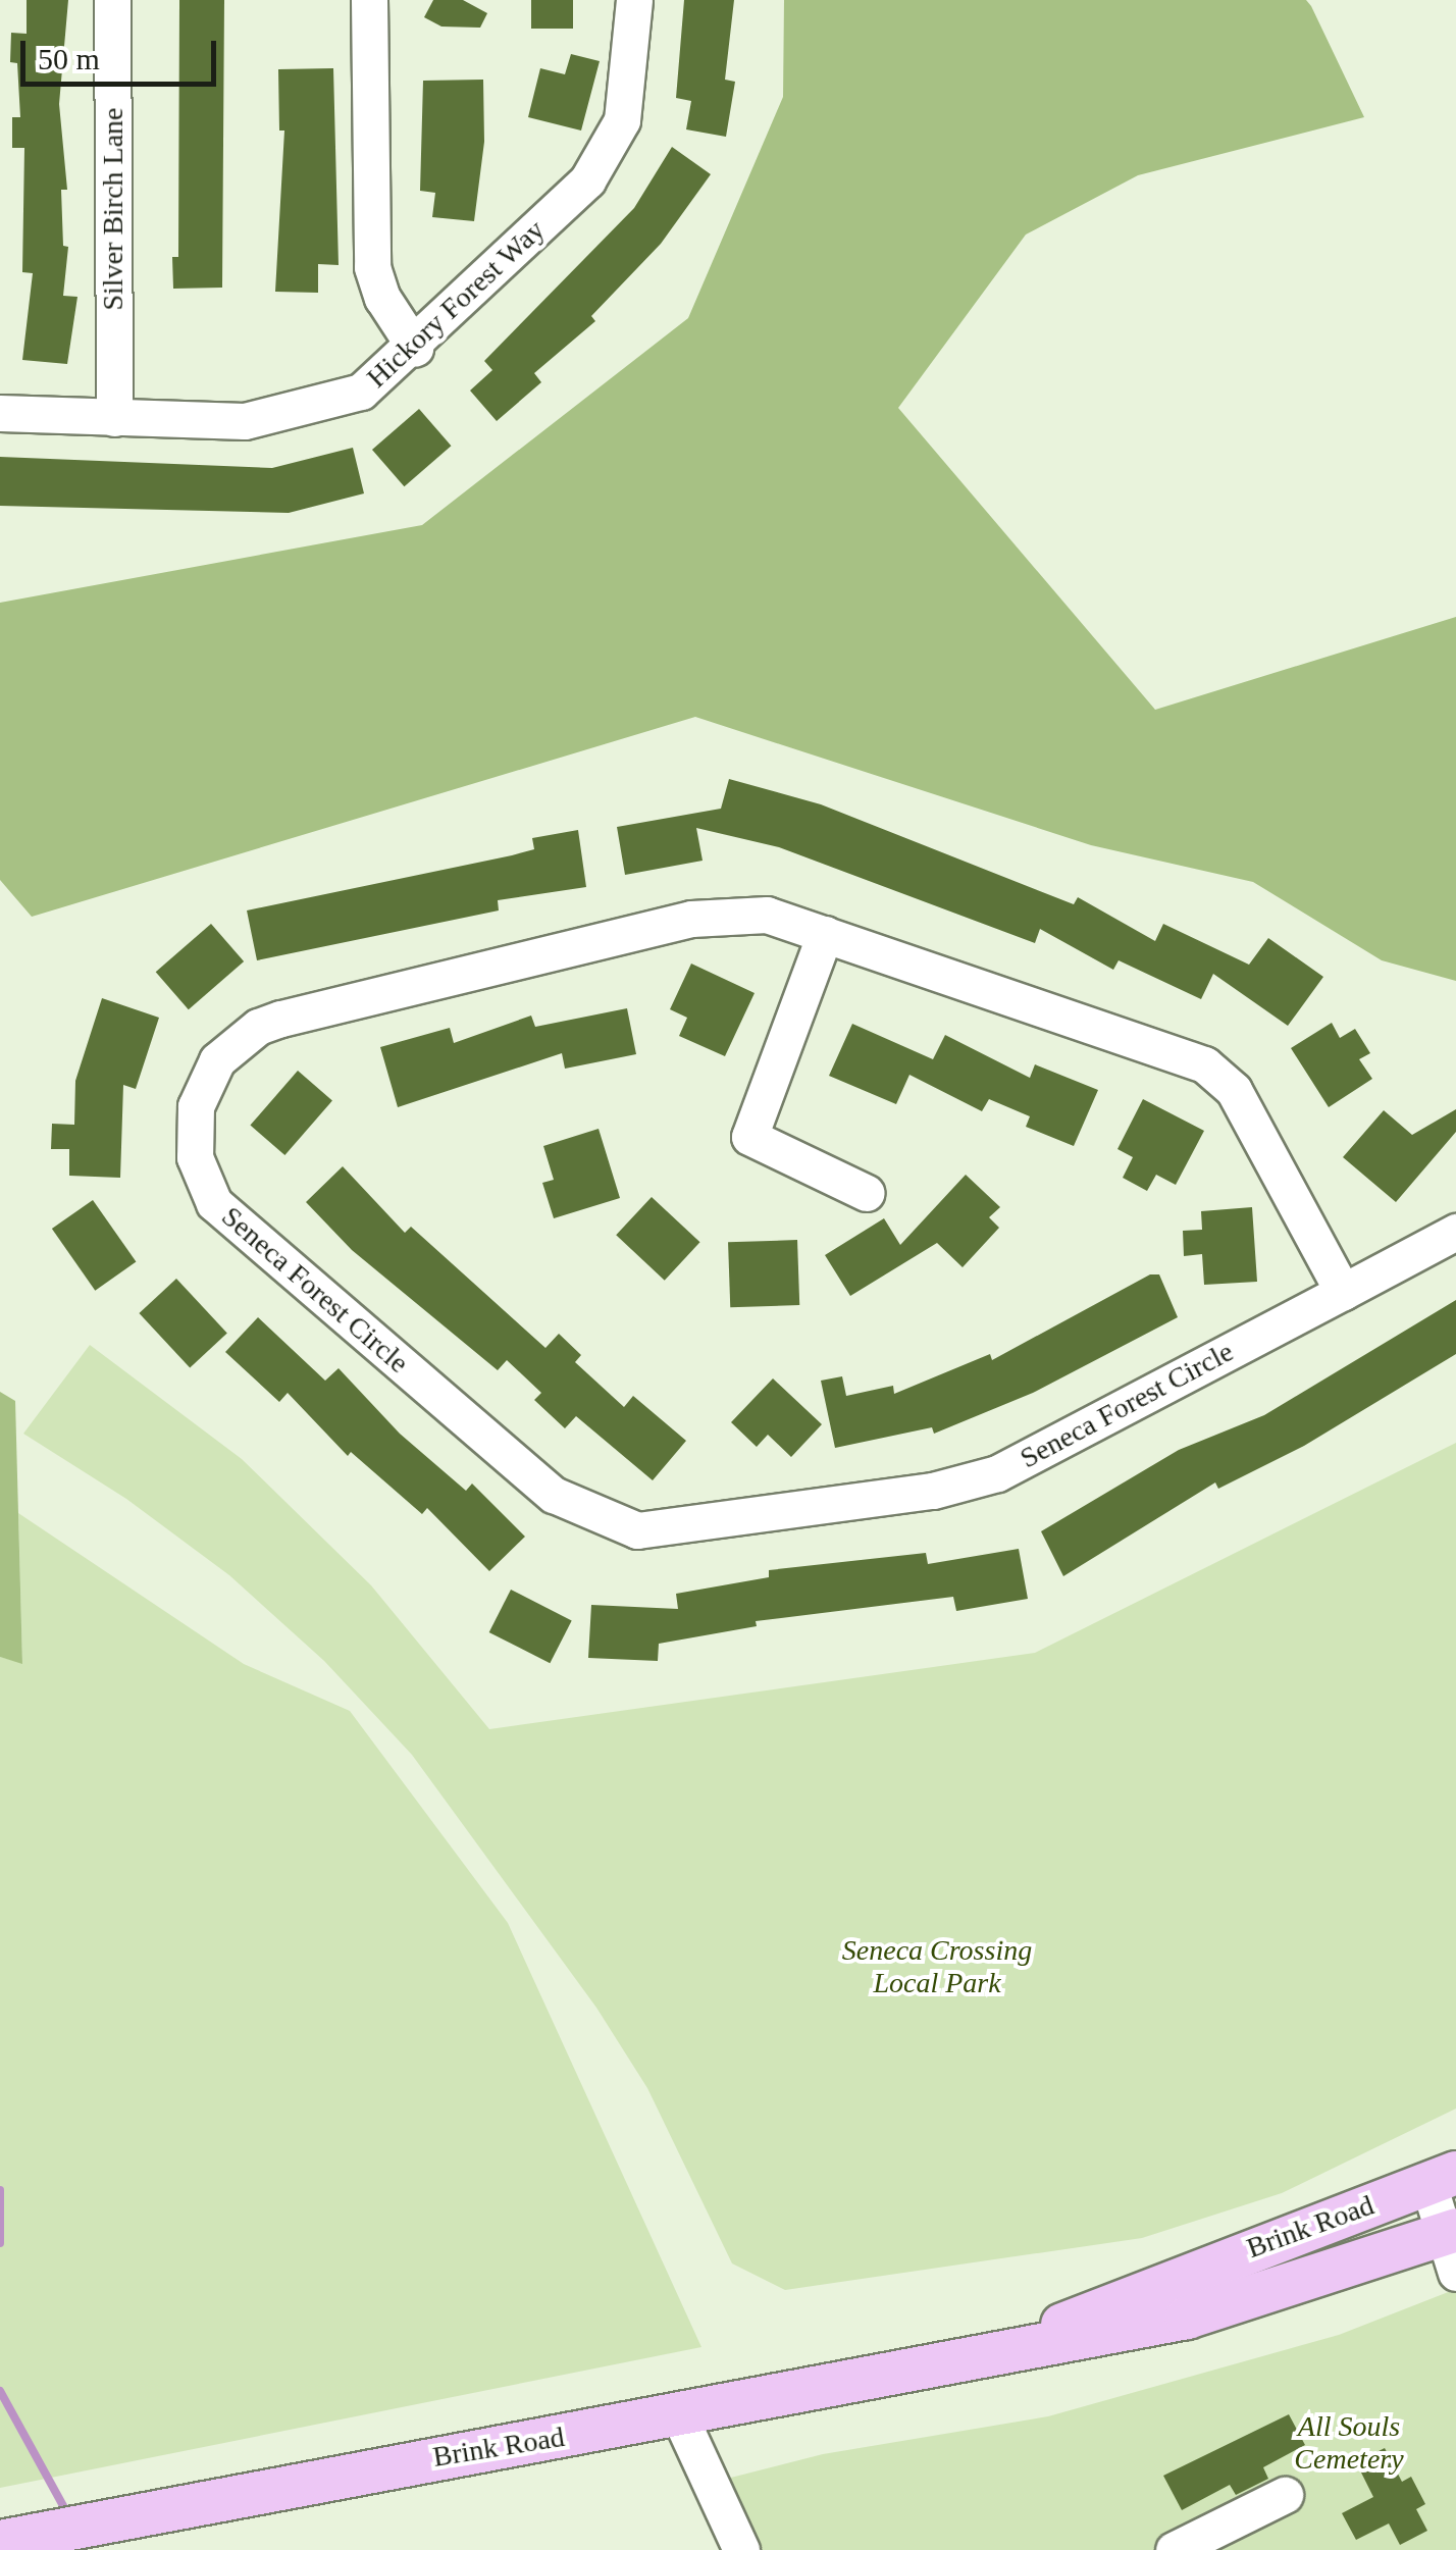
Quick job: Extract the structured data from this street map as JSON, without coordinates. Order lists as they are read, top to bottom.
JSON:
{
  "streets": {
    "main road": ["Brink Road"],
    "street": ["Silver Birch Lane", "Hickory Forest Way", "Seneca Forest Circle"]
  },
  "crossings": [
    ["Silver Birch Lane", "Hickory Forest Way"]
  ],
  "parks": ["Seneca Crossing Local Park", "All Souls Cemetery"],
  "scale_bar": "50 m"
}
